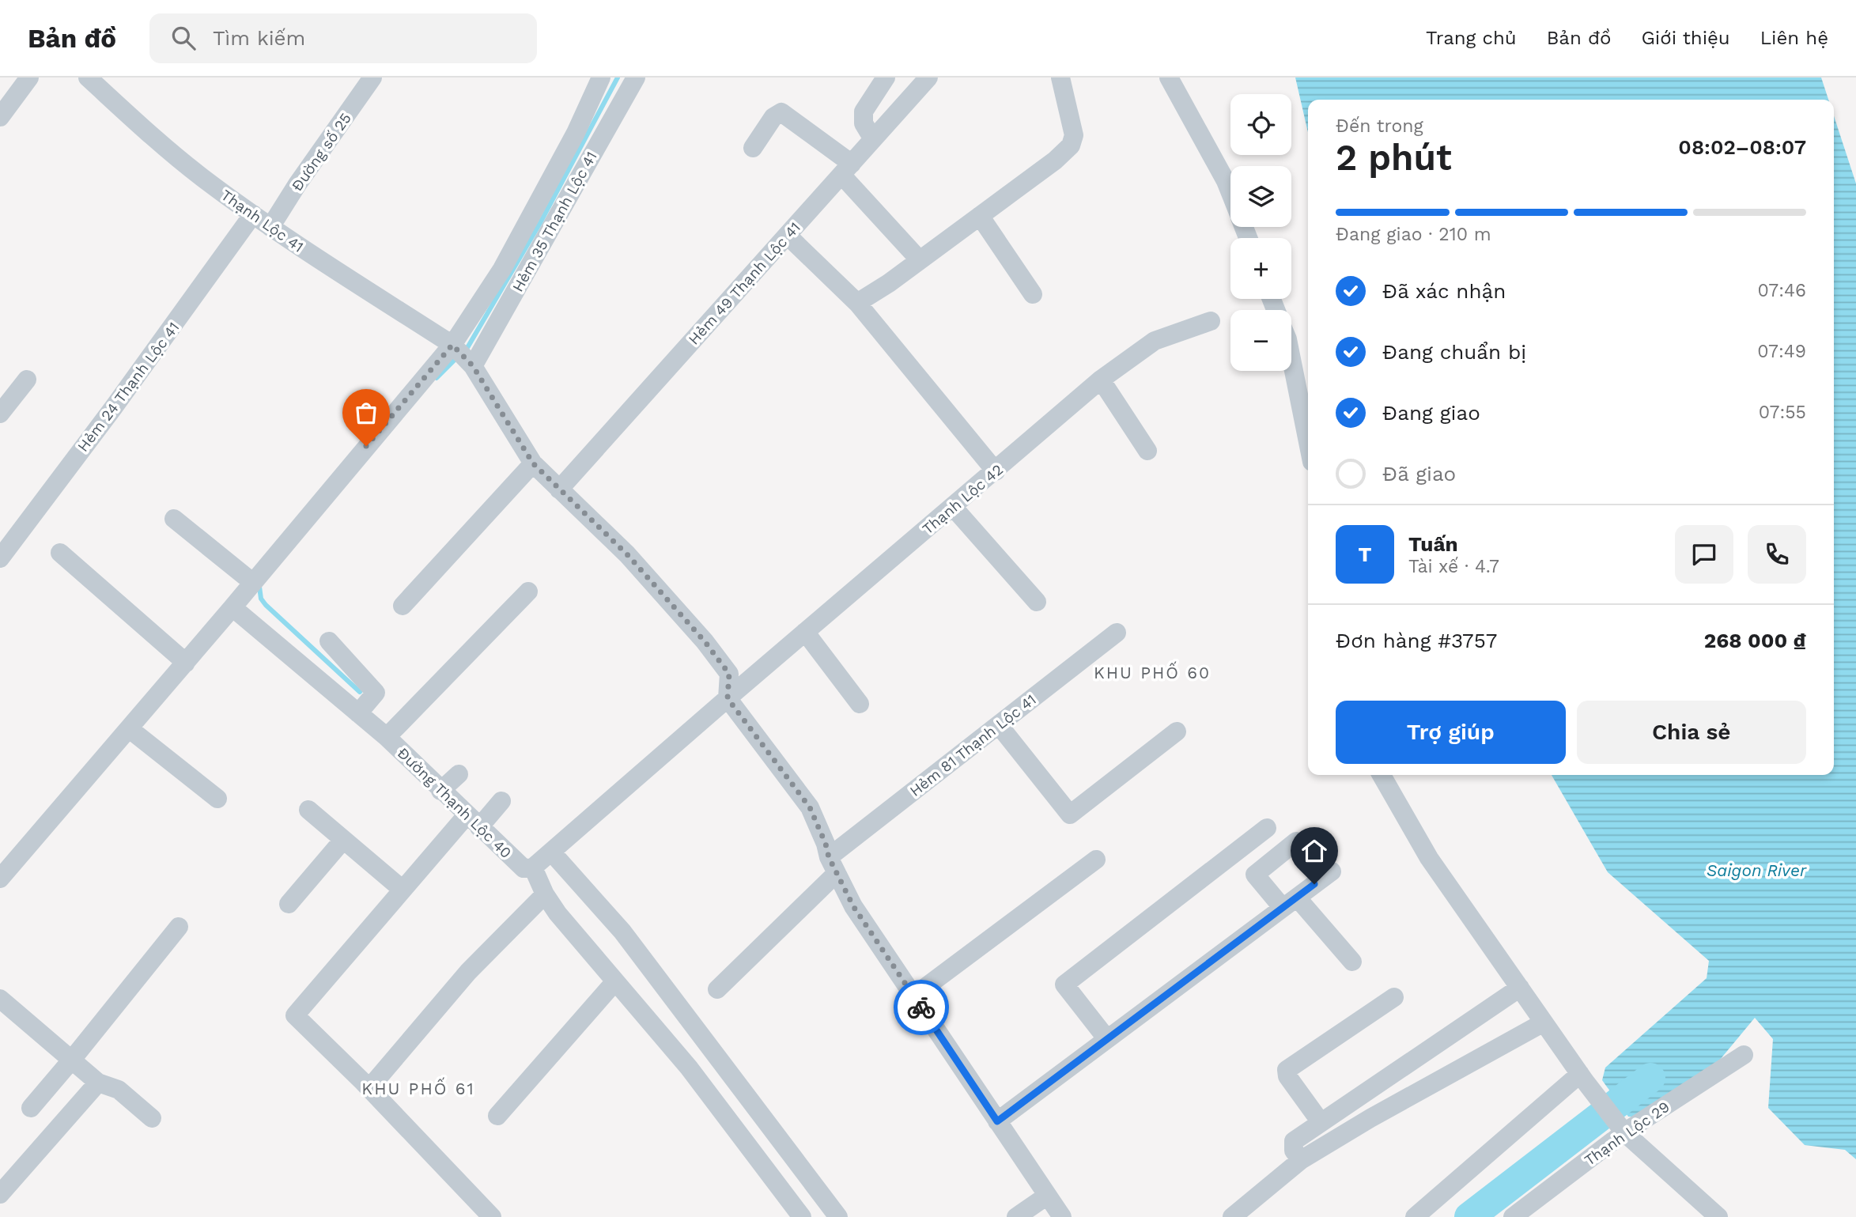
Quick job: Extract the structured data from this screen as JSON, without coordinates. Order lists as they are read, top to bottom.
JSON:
{
  "streets": {
    "street": [
      "Đường số 25",
      "Thạnh Lộc 41",
      "Hẻm 35 Thạnh Lộc 41",
      "Hẻm 49 Thạnh Lộc 41",
      "Hẻm 24 Thạnh Lộc 41",
      "Thạnh Lộc 42",
      "Hẻm 81 Thạnh Lộc 41",
      "Đường Thạnh Lộc 40",
      "Thạnh Lộc 29"
    ]
  },
  "crossings": [
    ["Đường số 25", "Thạnh Lộc 41"],
    ["Thạnh Lộc 41", "Hẻm 35 Thạnh Lộc 41"],
    ["Thạnh Lộc 41", "Hẻm 24 Thạnh Lộc 41"]
  ],
  "districts": ["KHU PHỐ 60", "KHU PHỐ 61"],
  "water": ["Saigon River"],
  "page": {
    "header": "Bản đồ",
    "search": "Tìm kiếm",
    "nav": [
      "Trang chủ",
      "Bản đồ",
      "Giới thiệu",
      "Liên hệ"
    ],
    "map_buttons": ["+", "−"],
    "heading": ["2 phút", "Đến trong", "08:02–08:07"],
    "panel": [
      "Tuấn",
      "Tài xế · 4.7",
      "Đơn hàng #3757",
      "268 000 ₫"
    ],
    "bar": "Đang giao · 210 m",
    "list": [
      ["Đã xác nhận", "07:46"],
      ["Đang chuẩn bị", "07:49"],
      ["Đang giao", "07:55"],
      "Đã giao"
    ],
    "round": "T",
    "buttons": ["Trợ giúp", "Chia sẻ"]
  }
}
